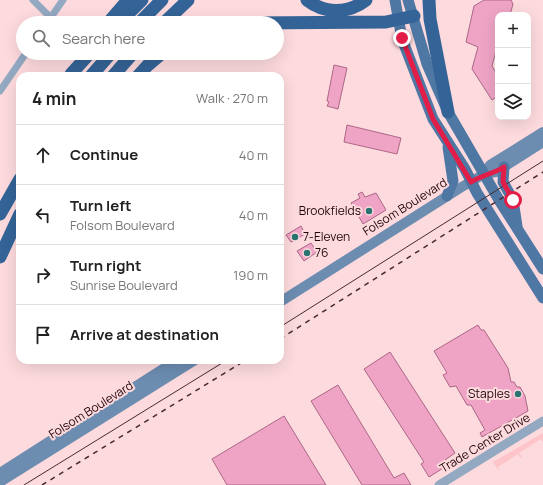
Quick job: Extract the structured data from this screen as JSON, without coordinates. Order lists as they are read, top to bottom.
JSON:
{
  "streets": {
    "main road": ["Folsom Boulevard"],
    "street": ["Trade Center Drive"]
  },
  "places": [
    "Brookfields",
    "7-Eleven",
    "76",
    "Staples"
  ],
  "page": {
    "map_buttons": ["+", "−"],
    "search": "Search here",
    "heading": ["4 min", "Walk · 270 m"],
    "list": [
      ["Continue", "40 m"],
      ["Turn left", "Folsom Boulevard", "40 m"],
      ["Turn right", "Sunrise Boulevard", "190 m"],
      "Arrive at destination"
    ]
  }
}
